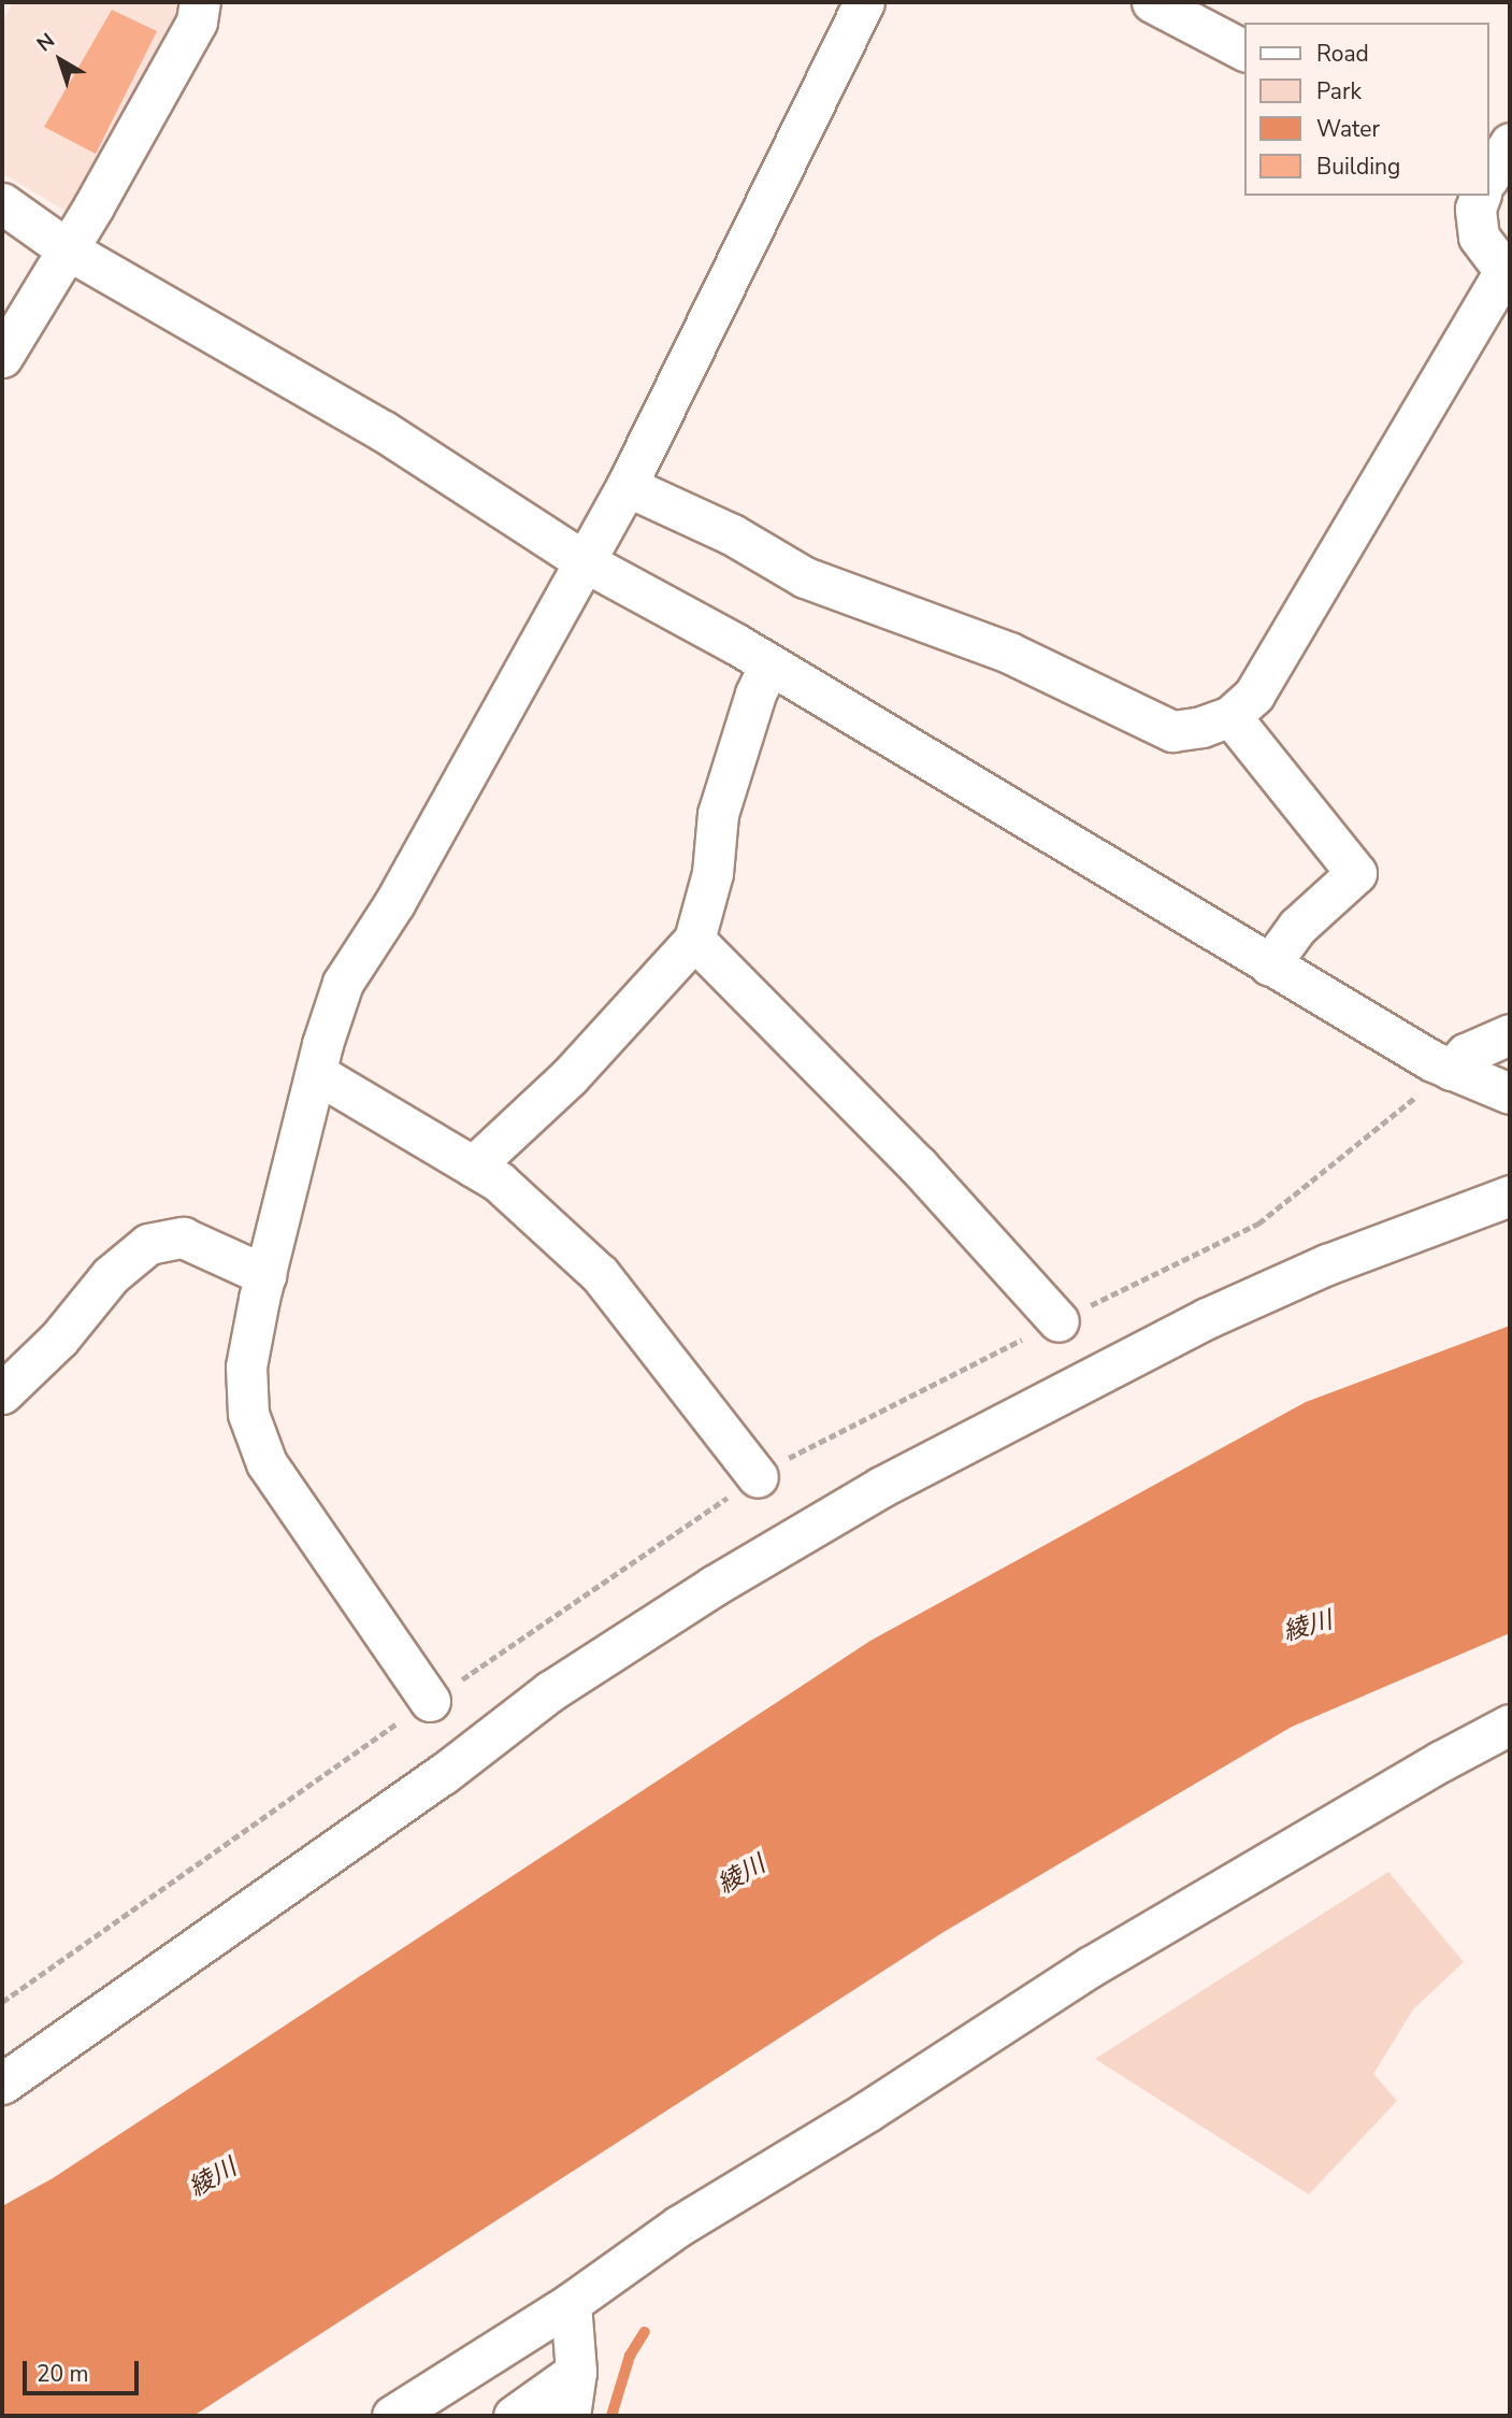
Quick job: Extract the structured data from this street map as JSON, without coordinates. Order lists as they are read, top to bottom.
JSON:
{
  "water": ["綾川"],
  "legend": [
    "Road",
    "Park",
    "Water",
    "Building"
  ],
  "scale_bar": "20 m",
  "north": "top left"
}
